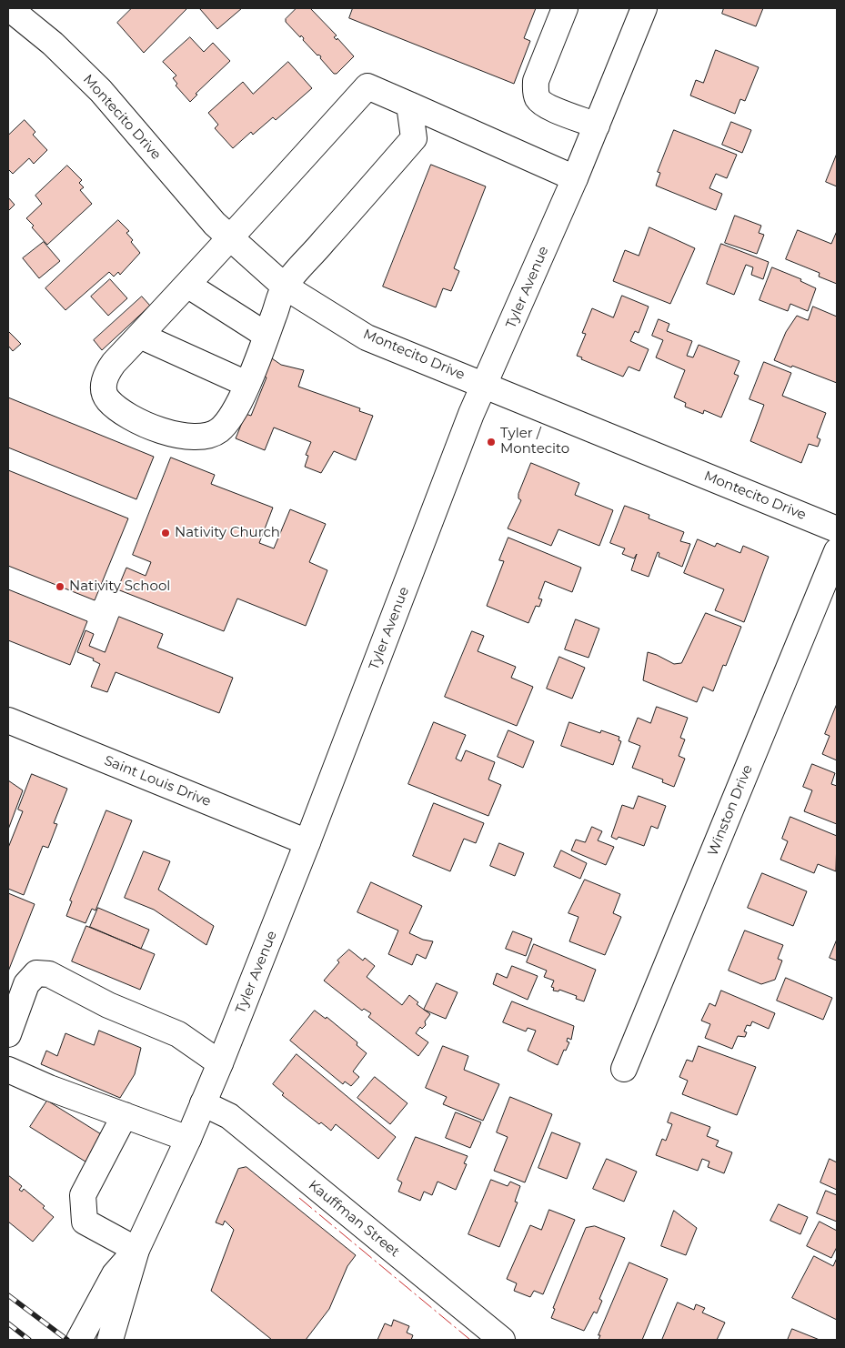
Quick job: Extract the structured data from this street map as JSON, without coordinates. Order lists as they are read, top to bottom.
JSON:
{
  "streets": {
    "street": [
      "Montecito Drive",
      "Tyler Avenue",
      "Saint Louis Drive",
      "Winston Drive",
      "Kauffman Street"
    ]
  },
  "crossings": [
    ["Montecito Drive", "Tyler Avenue"],
    ["Tyler Avenue", "Saint Louis Drive"],
    ["Tyler Avenue", "Kauffman Street"]
  ],
  "places": ["Tyler / Montecito", "Nativity Church", "Nativity School"]
}
